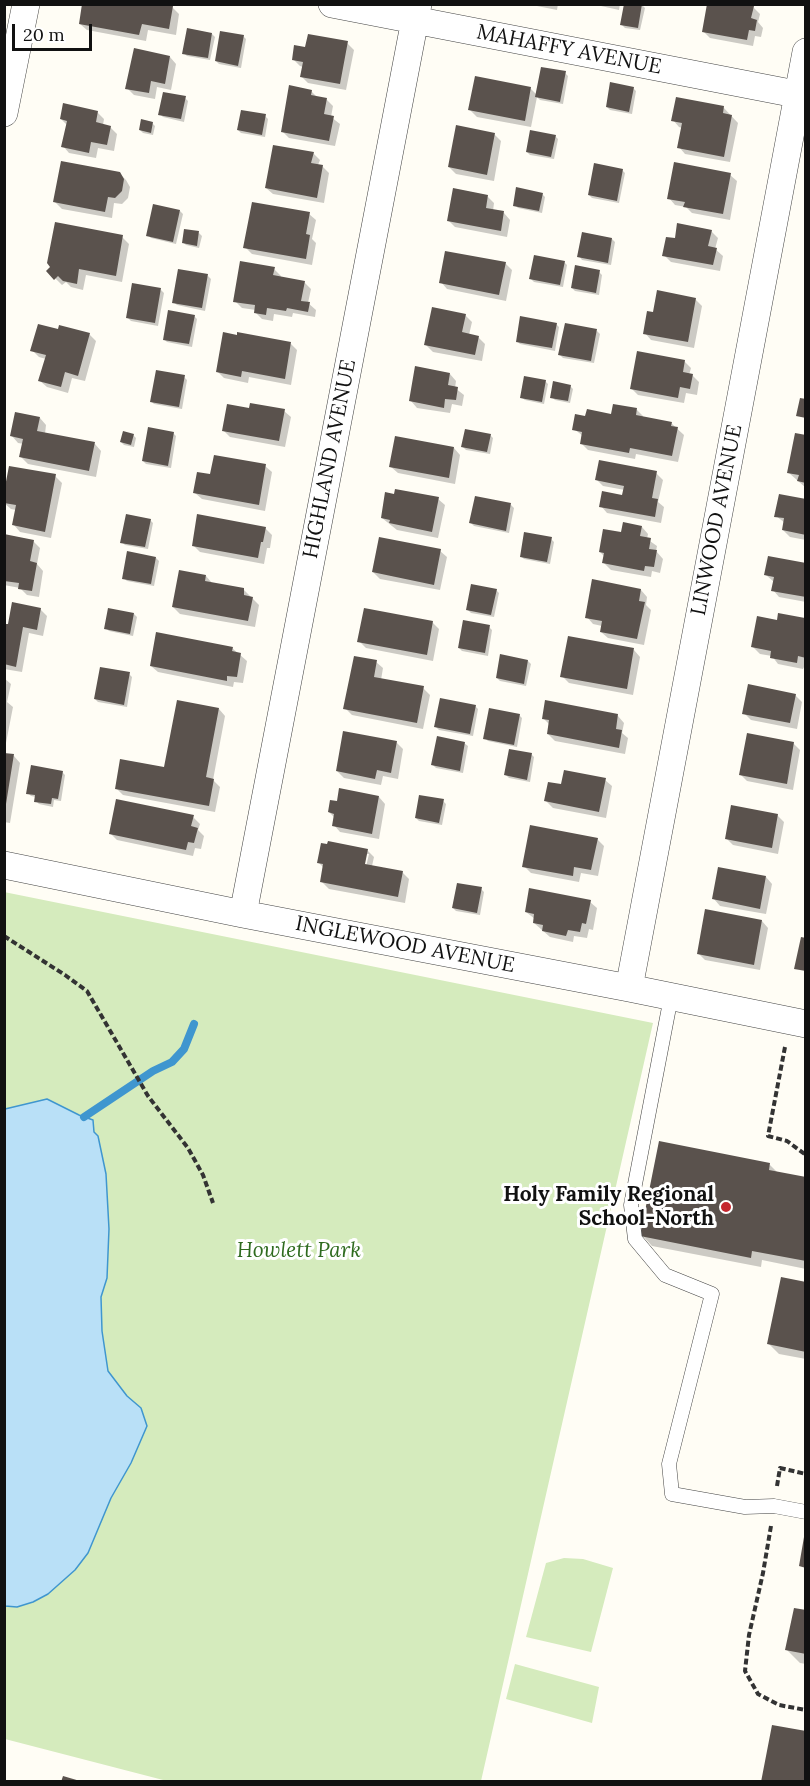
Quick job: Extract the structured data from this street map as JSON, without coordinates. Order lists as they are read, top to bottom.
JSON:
{
  "streets": {
    "street": [
      "MAHAFFY AVENUE",
      "HIGHLAND AVENUE",
      "LINWOOD AVENUE",
      "INGLEWOOD AVENUE"
    ]
  },
  "crossings": [
    ["MAHAFFY AVENUE", "HIGHLAND AVENUE"],
    ["MAHAFFY AVENUE", "LINWOOD AVENUE"],
    ["HIGHLAND AVENUE", "INGLEWOOD AVENUE"],
    ["LINWOOD AVENUE", "INGLEWOOD AVENUE"]
  ],
  "parks": ["Howlett Park"],
  "places": ["Holy Family Regional School-North"],
  "scale_bar": "20 m"
}
